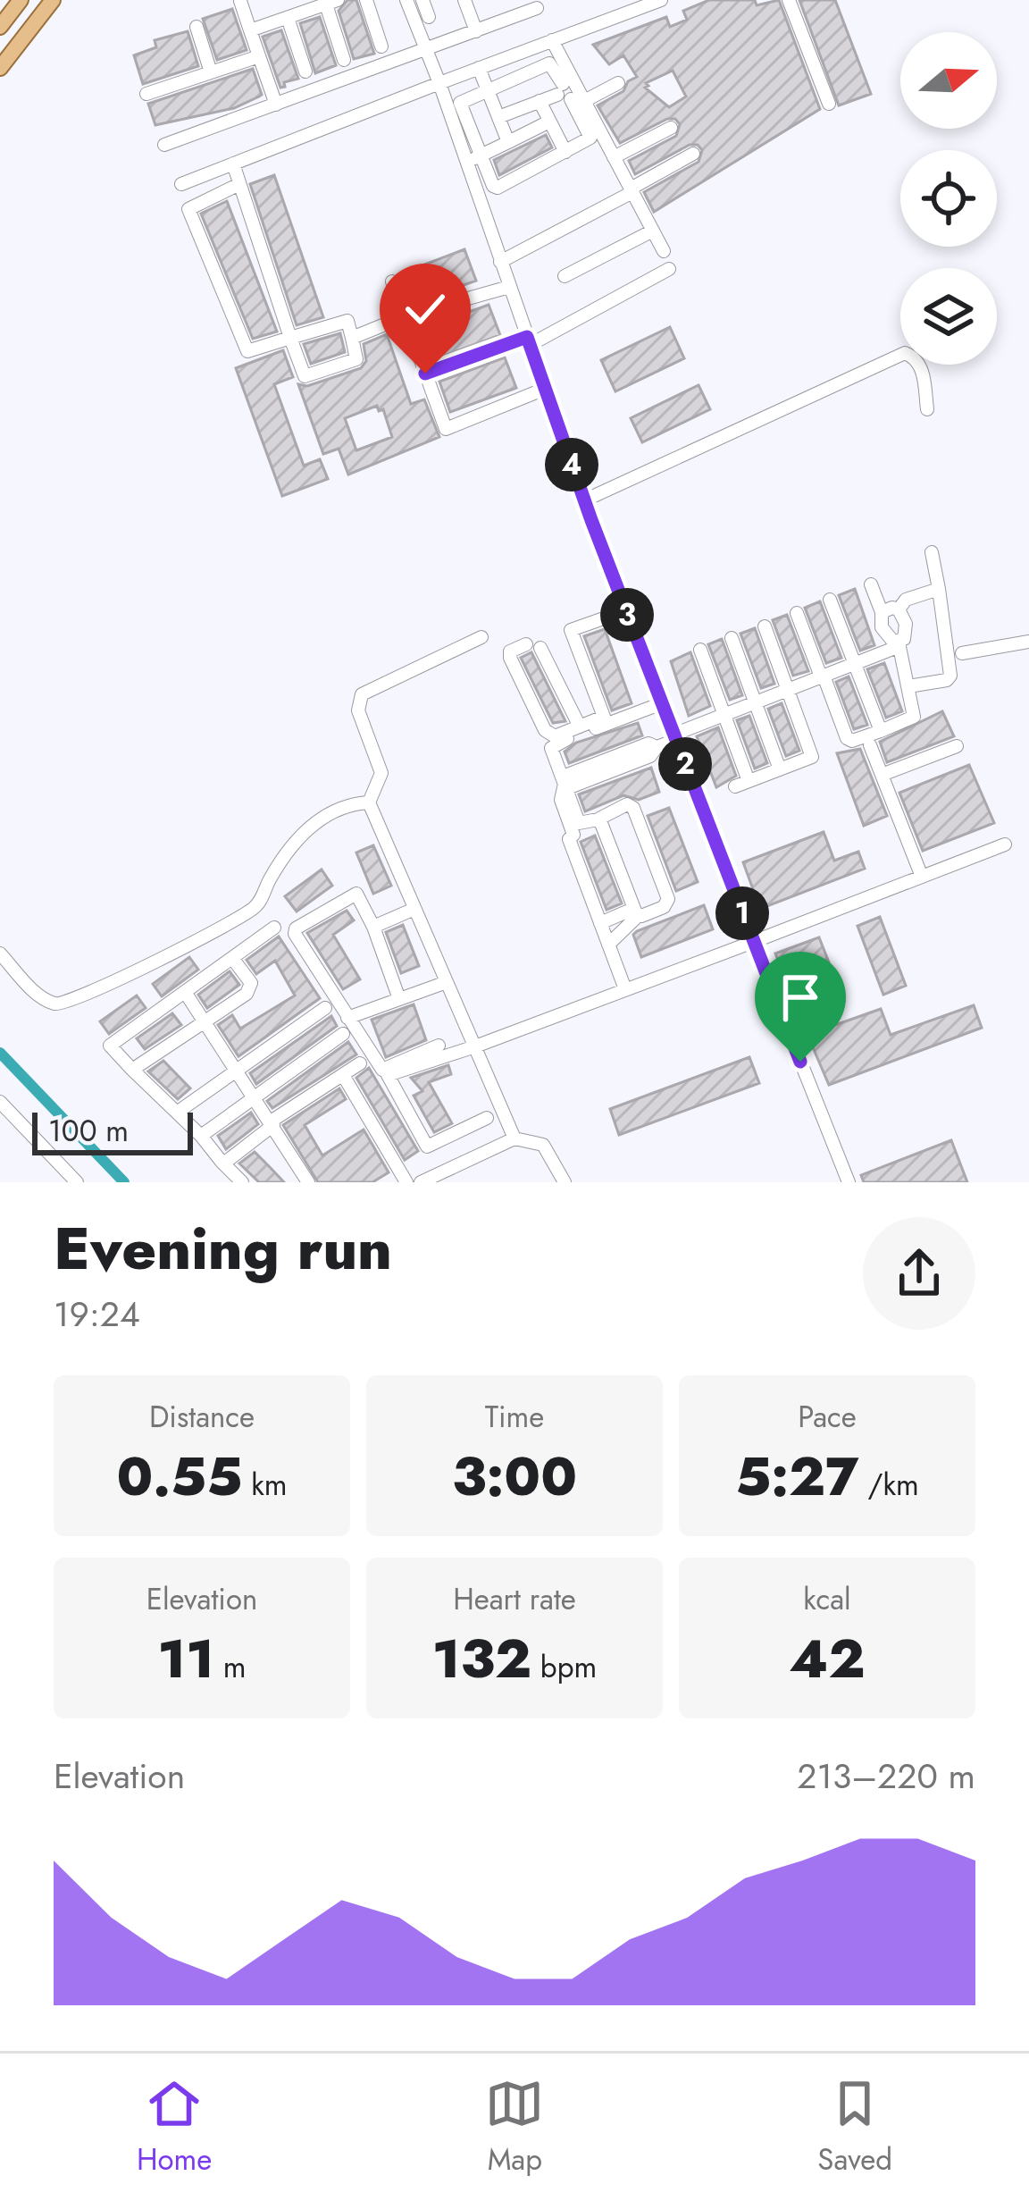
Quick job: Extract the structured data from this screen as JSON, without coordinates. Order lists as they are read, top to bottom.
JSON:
{
  "scale_bar": "100 m",
  "north": "right",
  "page": {
    "pins": [
      "4",
      "3",
      "2",
      "1"
    ],
    "scale": "100 m",
    "heading": ["Evening run", "19:24"],
    "stats": [
      ["Distance", "0.55 km"],
      ["Time", "3:00"],
      ["Pace", "5:27 /km"],
      ["Elevation", "11 m"],
      ["Heart rate", "132 bpm"],
      ["kcal", "42"]
    ],
    "chart": ["Elevation", "213–220 m"],
    "tabs": ["Home", "Map", "Saved"]
  }
}
